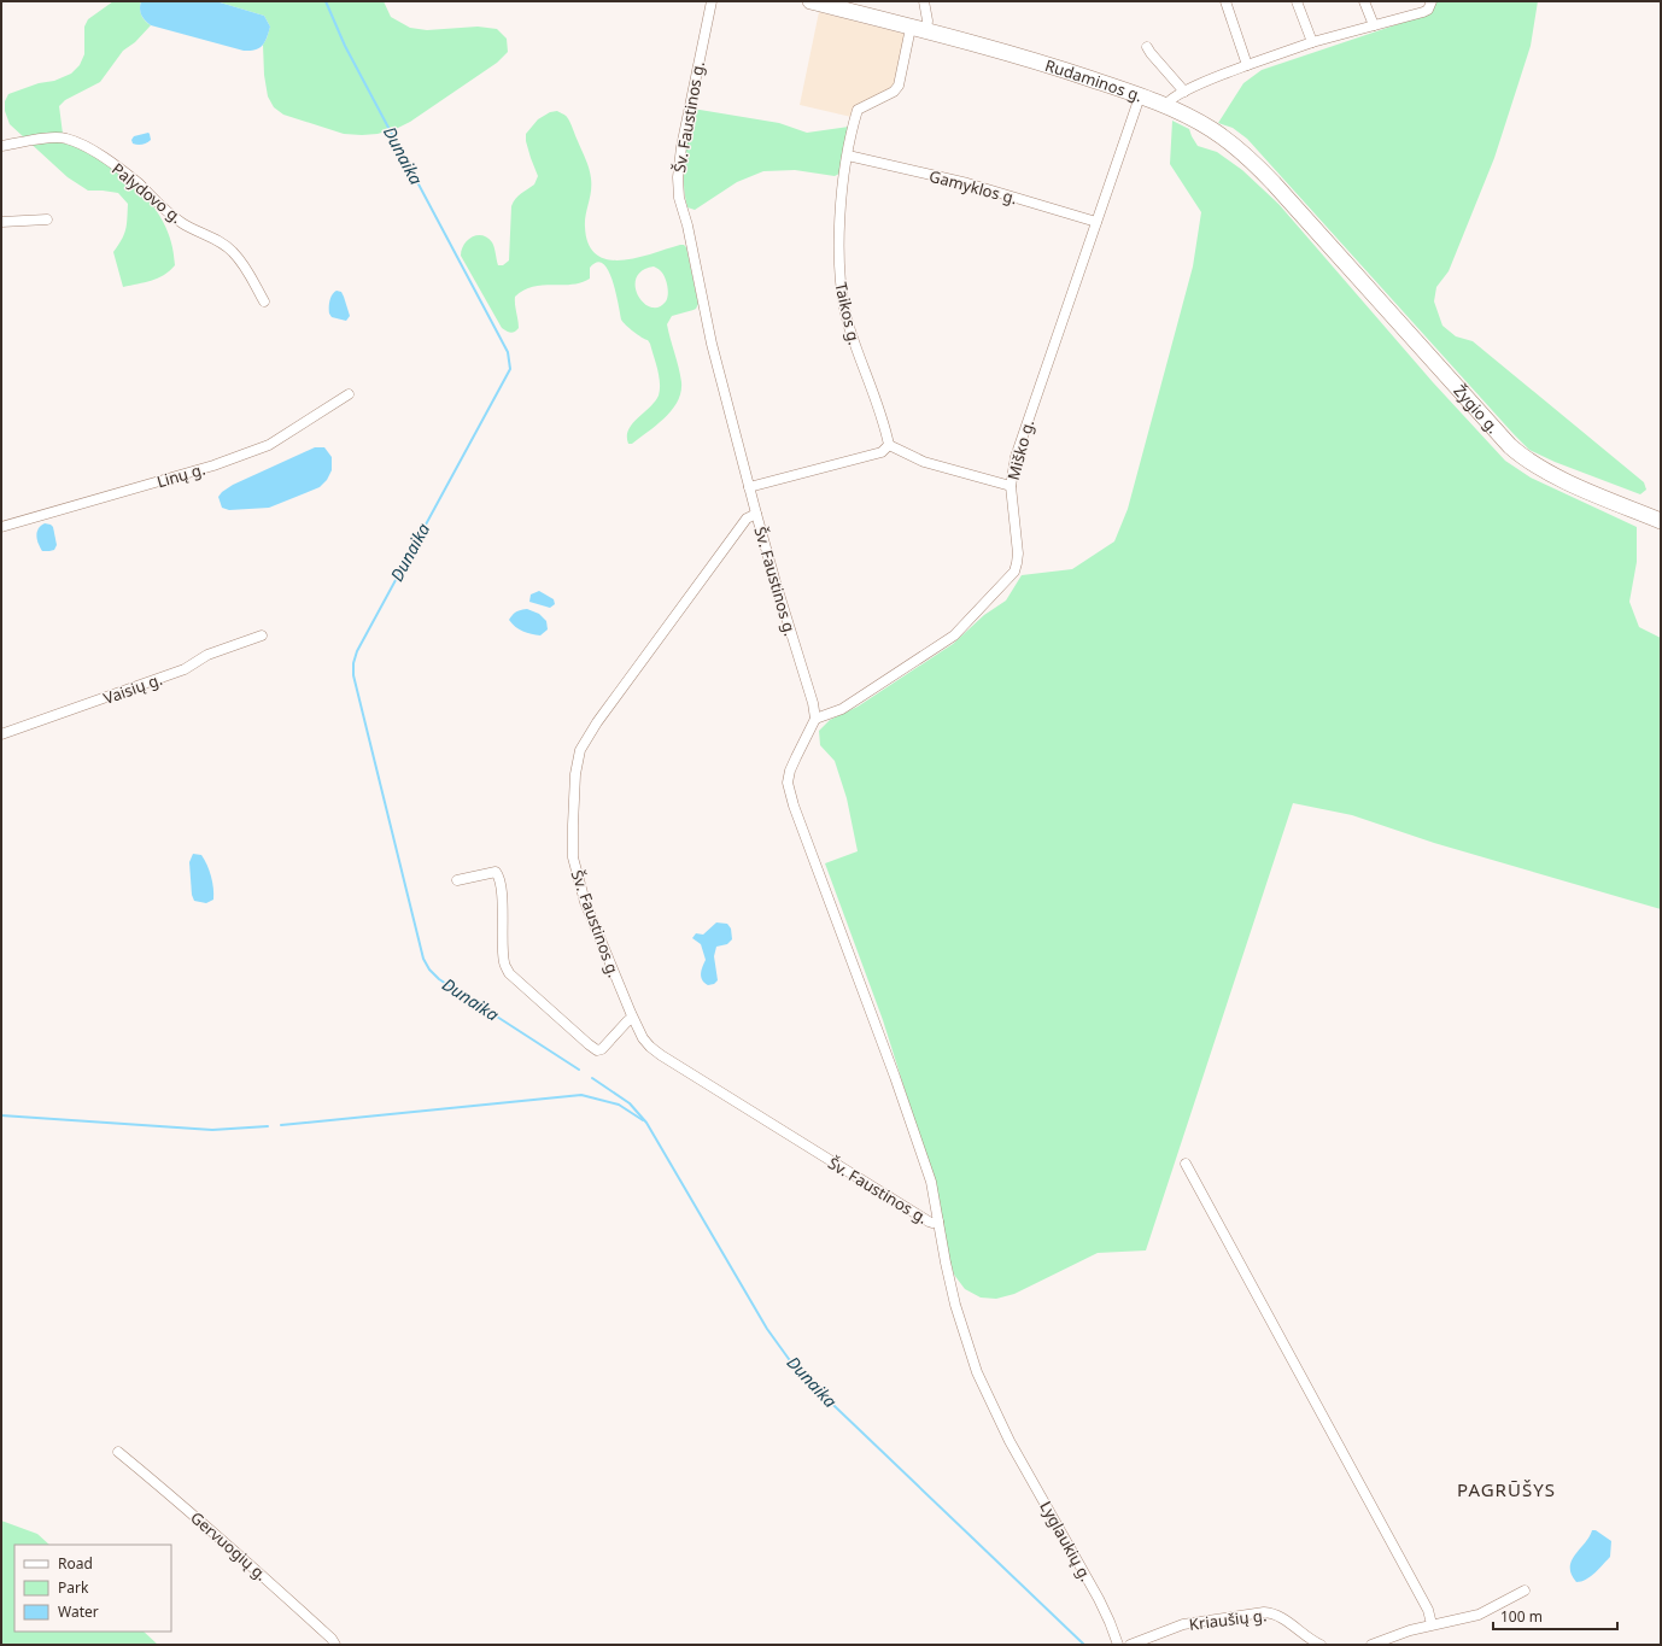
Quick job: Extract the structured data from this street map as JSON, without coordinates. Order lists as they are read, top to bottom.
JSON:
{
  "streets": {
    "main road": ["Rudaminos g.", "Žygio g."],
    "street": [
      "Šv. Faustinos g.",
      "Gamyklos g.",
      "Palydovo g.",
      "Taikos g.",
      "Miško g.",
      "Linų g.",
      "Vaisių g.",
      "Lyglaukių g.",
      "Gervuogių g.",
      "Kriaušių g."
    ]
  },
  "crossings": [
    ["Rudaminos g.", "Taikos g."],
    ["Rudaminos g.", "Žygio g."],
    ["Rudaminos g.", "Miško g."],
    ["Šv. Faustinos g.", "Miško g."],
    ["Šv. Faustinos g.", "Lyglaukių g."],
    ["Gamyklos g.", "Taikos g."],
    ["Gamyklos g.", "Miško g."]
  ],
  "districts": ["PAGRŪŠYS"],
  "water": ["Dunaika"],
  "legend": ["Road", "Park", "Water"],
  "scale_bar": "100 m"
}
